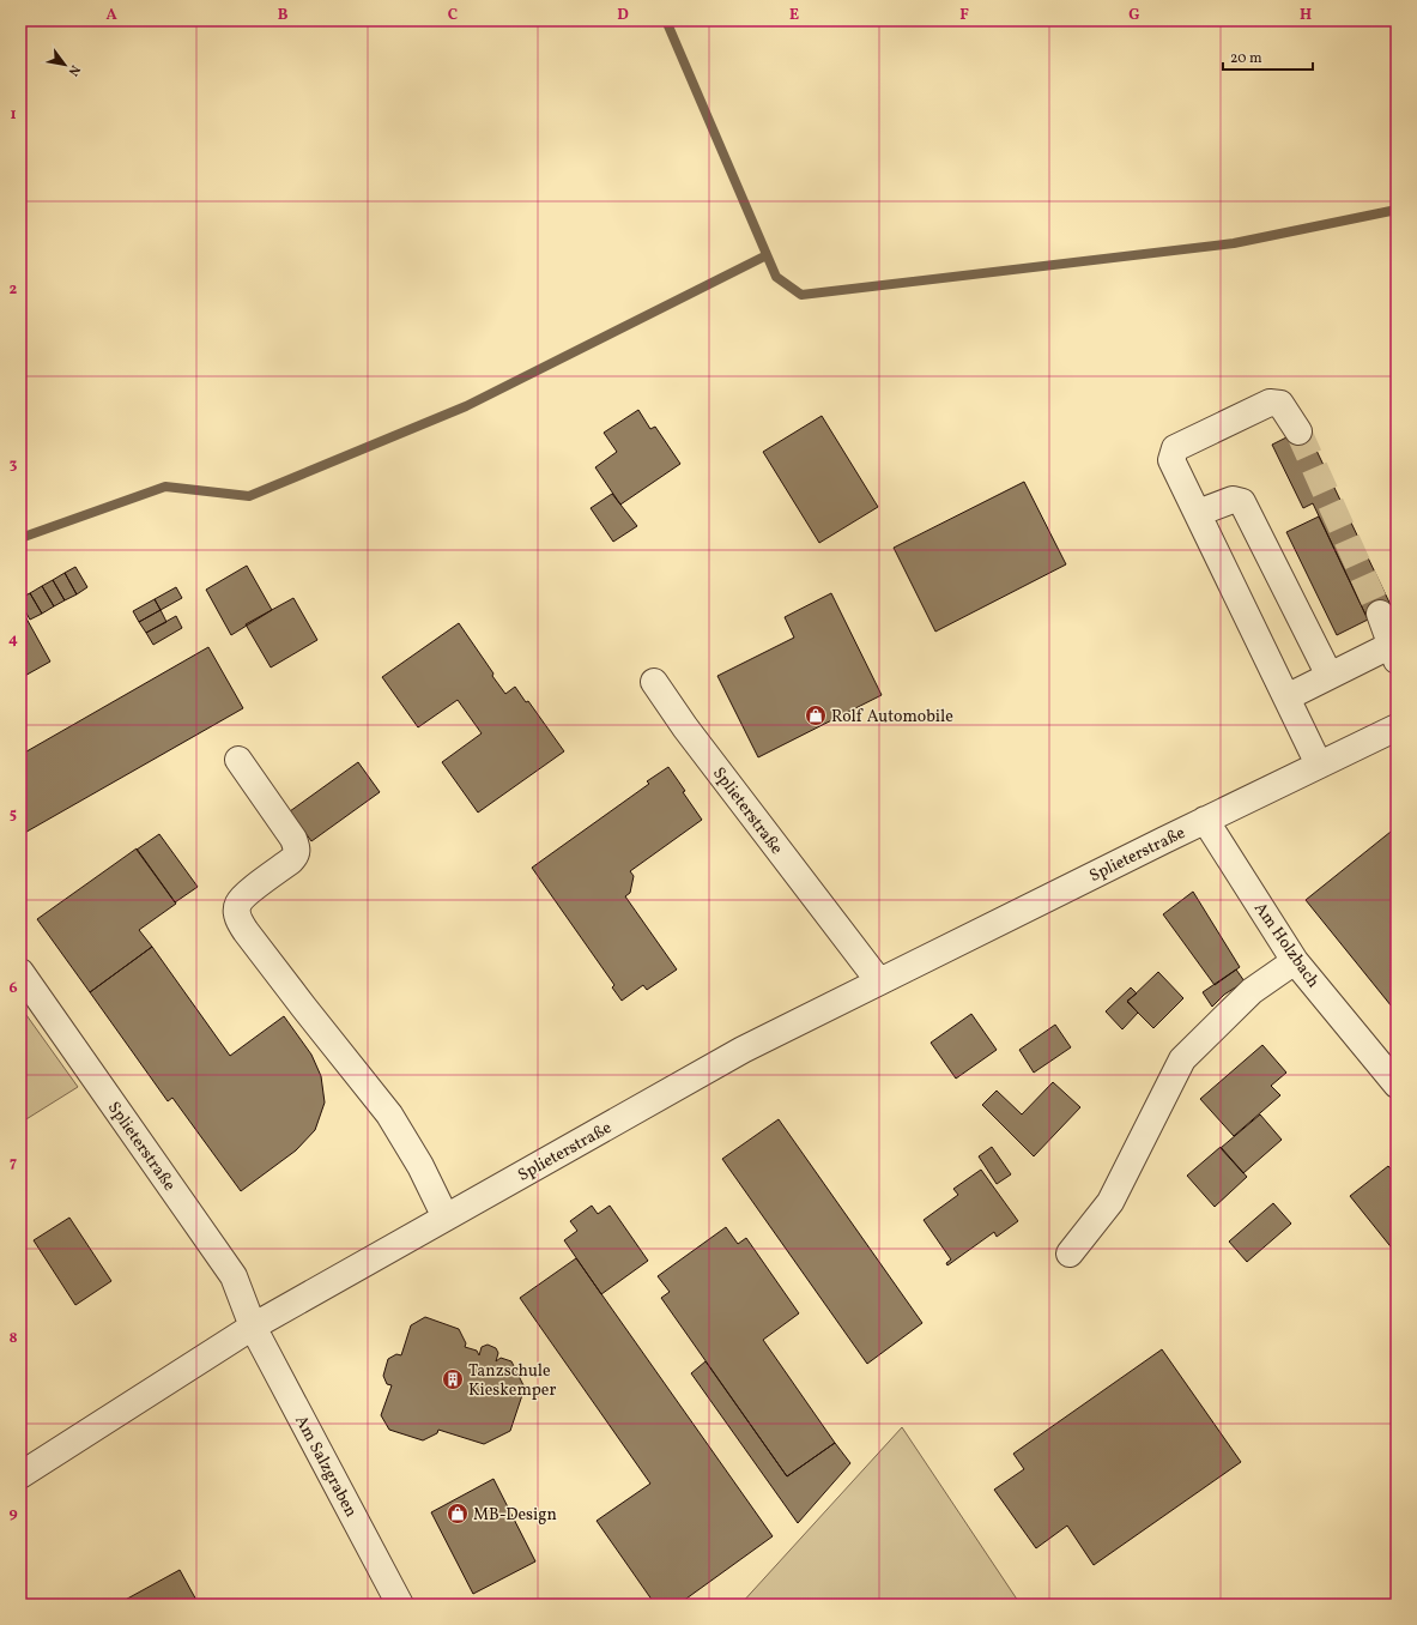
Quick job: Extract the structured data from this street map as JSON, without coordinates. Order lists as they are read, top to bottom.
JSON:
{
  "streets": {
    "street": ["Splieterstraße", "Am Holzbach", "Am Salzgraben"]
  },
  "crossings": [
    ["Splieterstraße", "Am Holzbach"],
    ["Splieterstraße", "Am Salzgraben"]
  ],
  "places": {
    "shop": ["Rolf Automobile", "MB-Design"],
    "building": ["Tanzschule Kieskemper"]
  },
  "scale_bar": "20 m",
  "north": "bottom right",
  "grid": {
    "columns": [
      "A",
      "B",
      "C",
      "D",
      "E",
      "F",
      "G",
      "H"
    ],
    "rows": [
      "1",
      "2",
      "3",
      "4",
      "5",
      "6",
      "7",
      "8",
      "9"
    ]
  }
}
